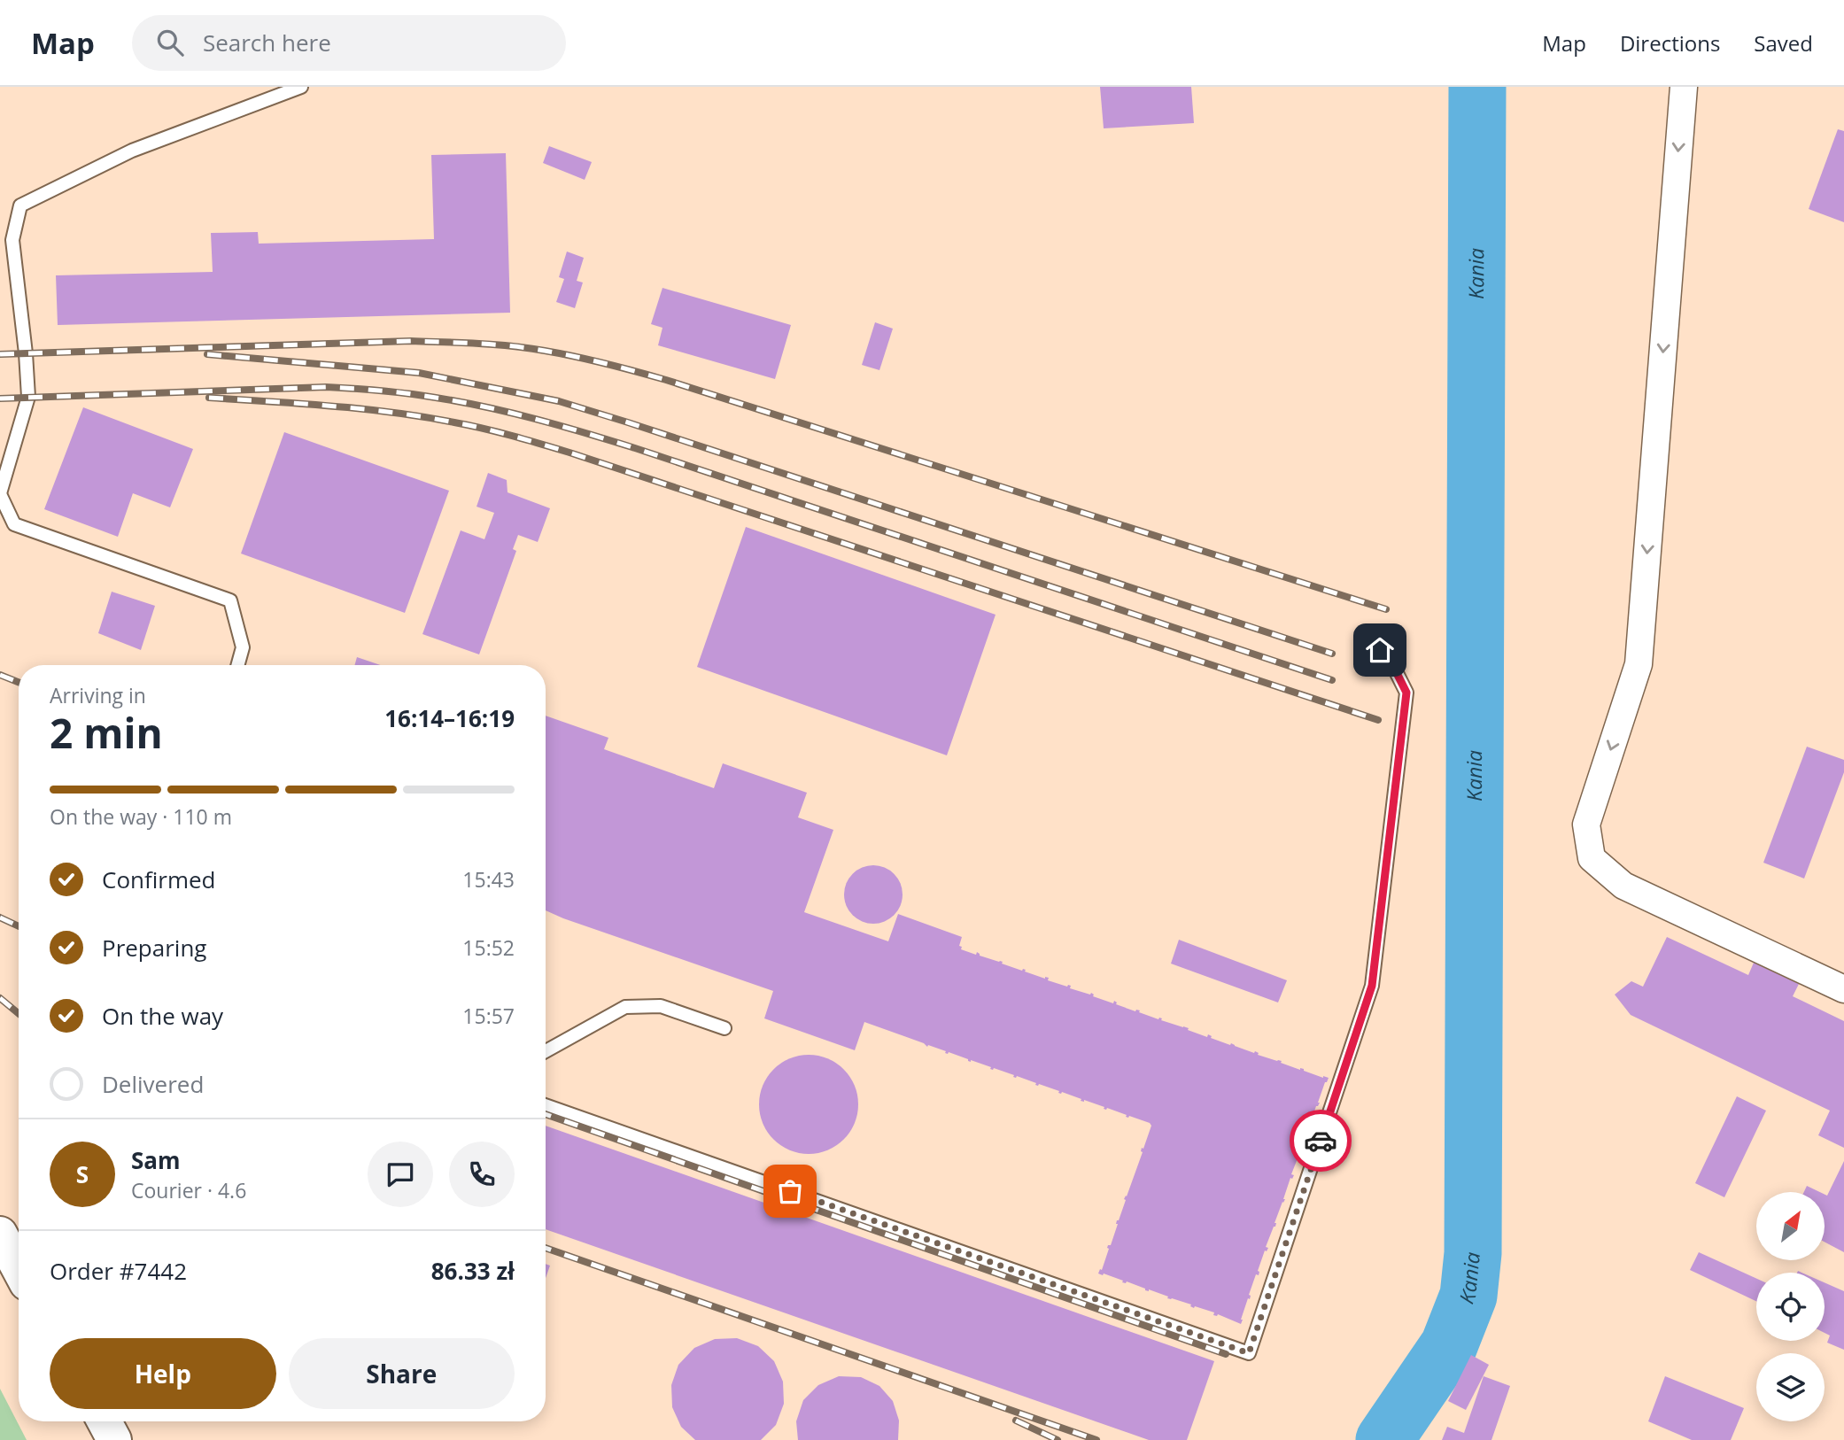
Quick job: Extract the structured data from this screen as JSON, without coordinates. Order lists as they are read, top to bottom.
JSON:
{
  "water": ["Kania"],
  "north": "top right",
  "page": {
    "header": "Map",
    "search": "Search here",
    "nav": ["Map", "Directions", "Saved"],
    "heading": ["2 min", "Arriving in", "16:14–16:19"],
    "panel": [
      "Sam",
      "Courier · 4.6",
      "Order #7442",
      "86.33 zł"
    ],
    "bar": "On the way · 110 m",
    "list": [
      ["Confirmed", "15:43"],
      ["Preparing", "15:52"],
      ["On the way", "15:57"],
      "Delivered"
    ],
    "round": "S",
    "buttons": ["Help", "Share"]
  }
}
